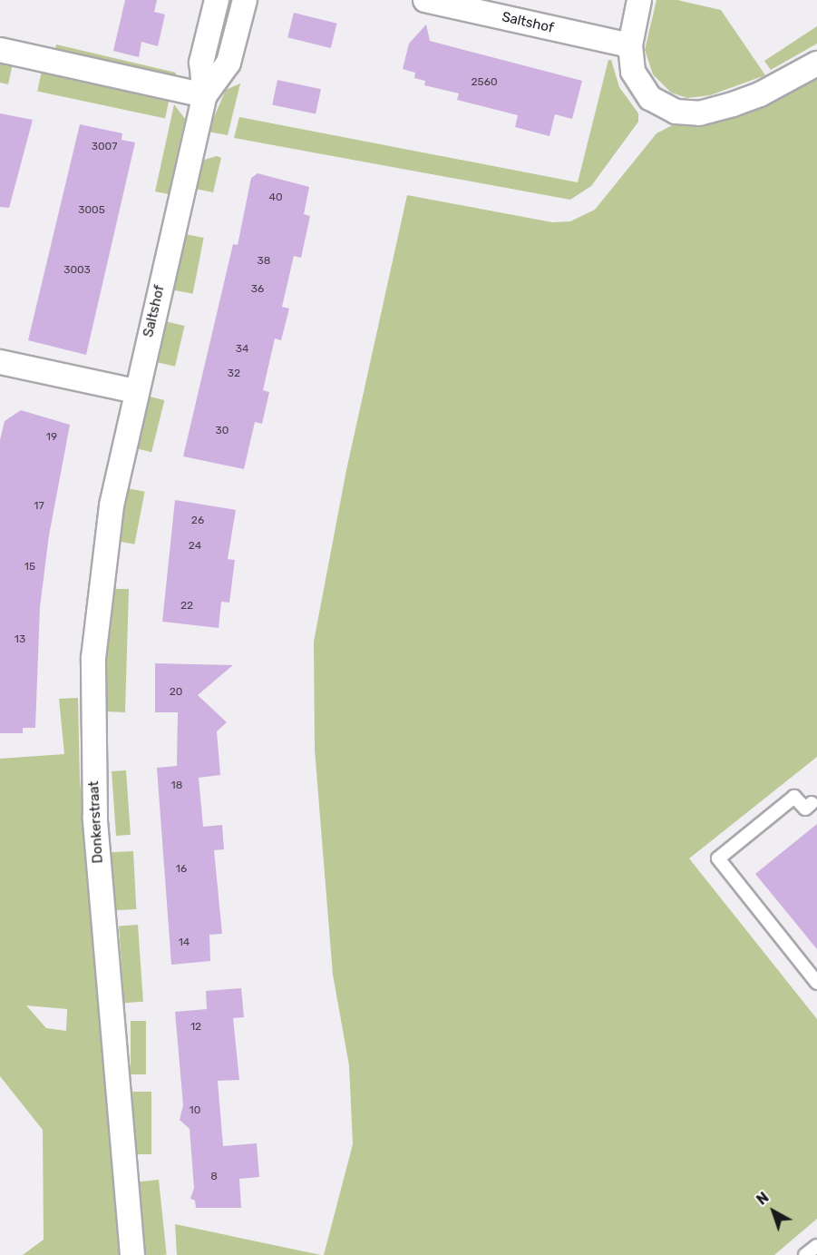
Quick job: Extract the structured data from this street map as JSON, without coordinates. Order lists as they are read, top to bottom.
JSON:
{
  "streets": {
    "street": ["Saltshof", "Donkerstraat"]
  },
  "crossings": [
    ["Saltshof", "Donkerstraat"]
  ],
  "house_numbers": [
    "2560",
    "3007",
    "40",
    "3005",
    "38",
    "3003",
    "36",
    "34",
    "32",
    "30",
    "19",
    "17",
    "26",
    "24",
    "15",
    "22",
    "13",
    "20",
    "18",
    "16",
    "14",
    "12",
    "10",
    "8"
  ],
  "north": "top left"
}
